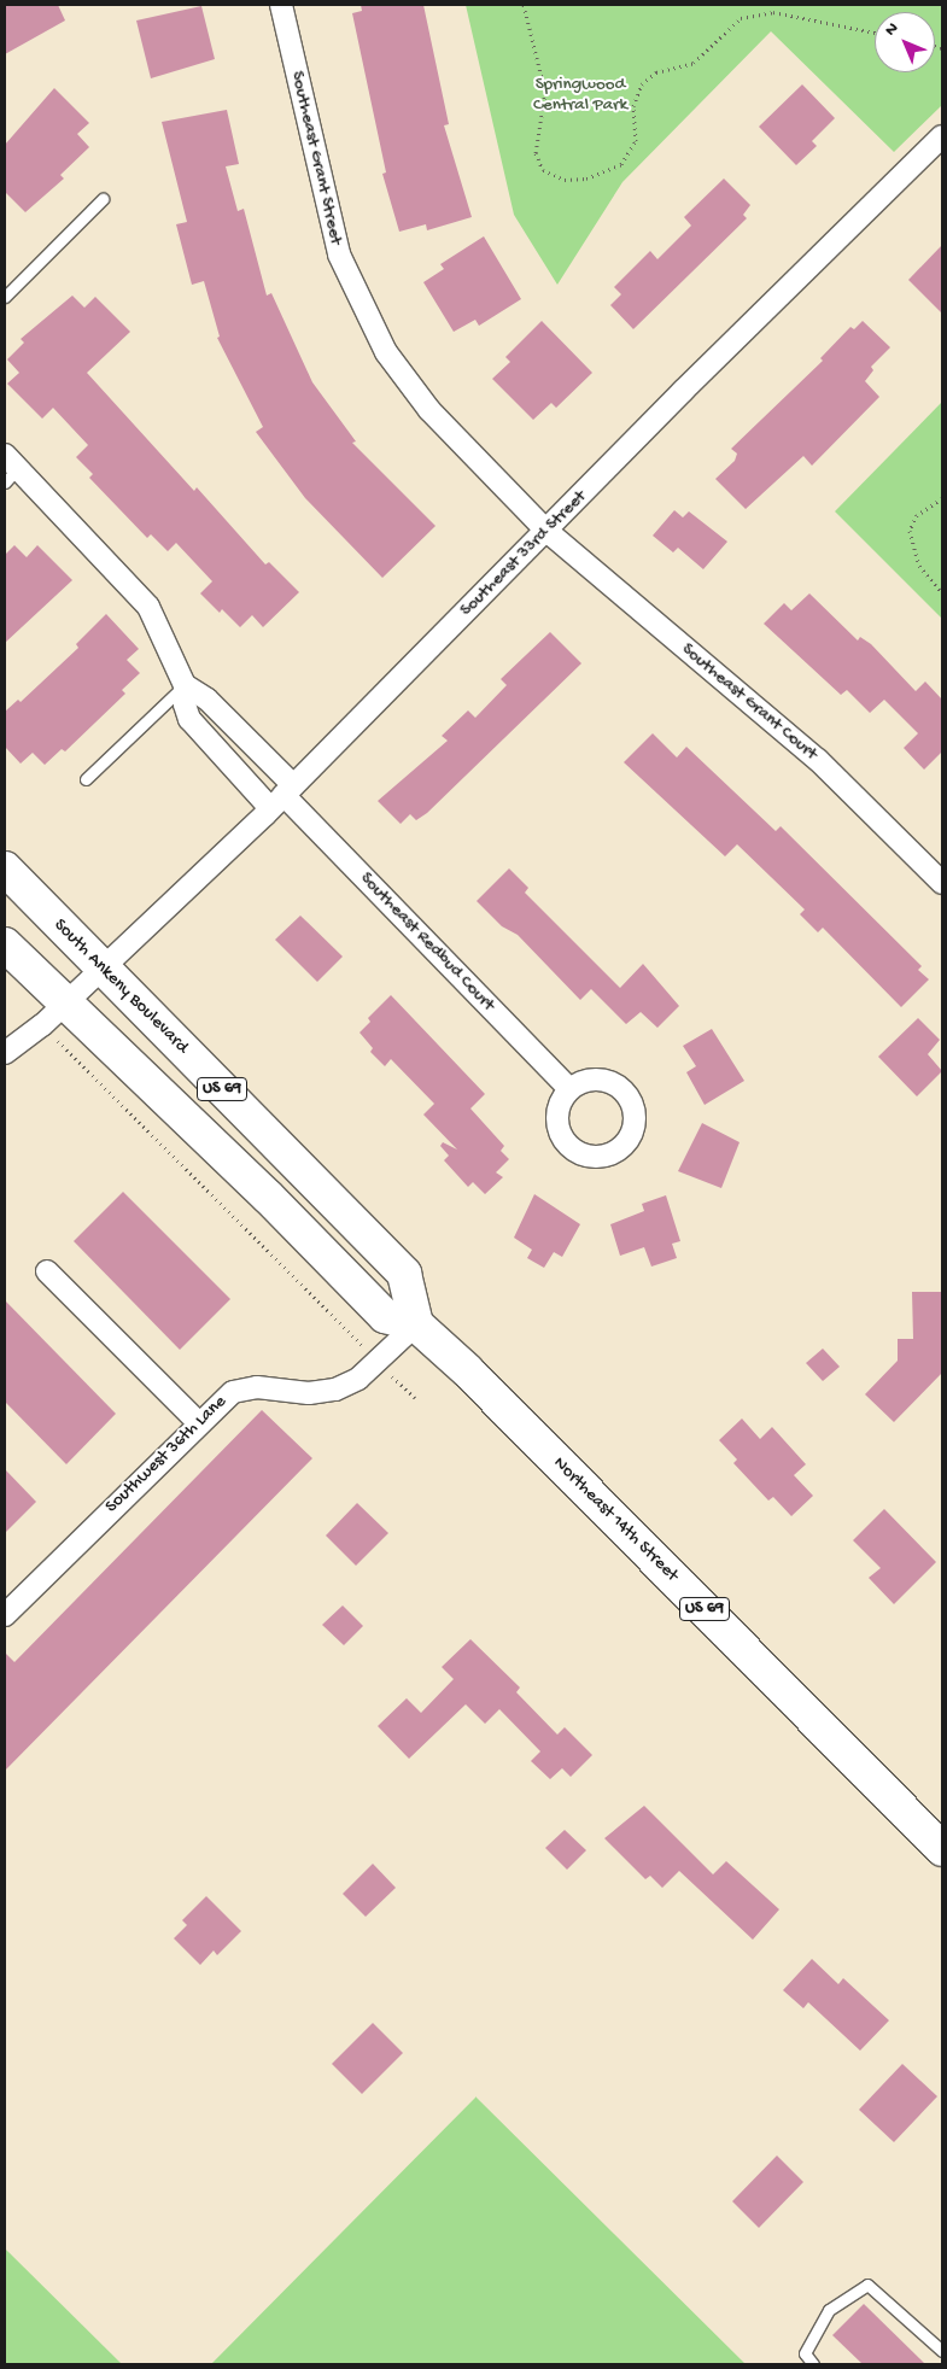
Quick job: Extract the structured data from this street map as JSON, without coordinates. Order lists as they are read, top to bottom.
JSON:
{
  "streets": {
    "main road": ["South Ankeny Boulevard", "US 69", "Northeast 14th Street"],
    "street": [
      "Southeast Grant Street",
      "Southeast 33rd Street",
      "Southeast Grant Court",
      "Southeast Redbud Court",
      "Southwest 36th Lane"
    ]
  },
  "crossings": [
    ["Southeast Grant Street", "Southeast 33rd Street"],
    ["Southeast Grant Street", "Southeast Grant Court"],
    ["Southeast 33rd Street", "Southeast Grant Court"],
    ["Southeast 33rd Street", "Southeast Redbud Court"],
    ["Southeast 33rd Street", "South Ankeny Boulevard"],
    ["Southeast 33rd Street", "US 69"],
    ["South Ankeny Boulevard", "US 69"],
    ["South Ankeny Boulevard", "Southwest 36th Lane"],
    ["South Ankeny Boulevard", "Northeast 14th Street"],
    ["US 69", "Southwest 36th Lane"],
    ["US 69", "Northeast 14th Street"],
    ["Southwest 36th Lane", "Northeast 14th Street"]
  ],
  "parks": ["Springwood Central Park"],
  "north": "top left"
}
